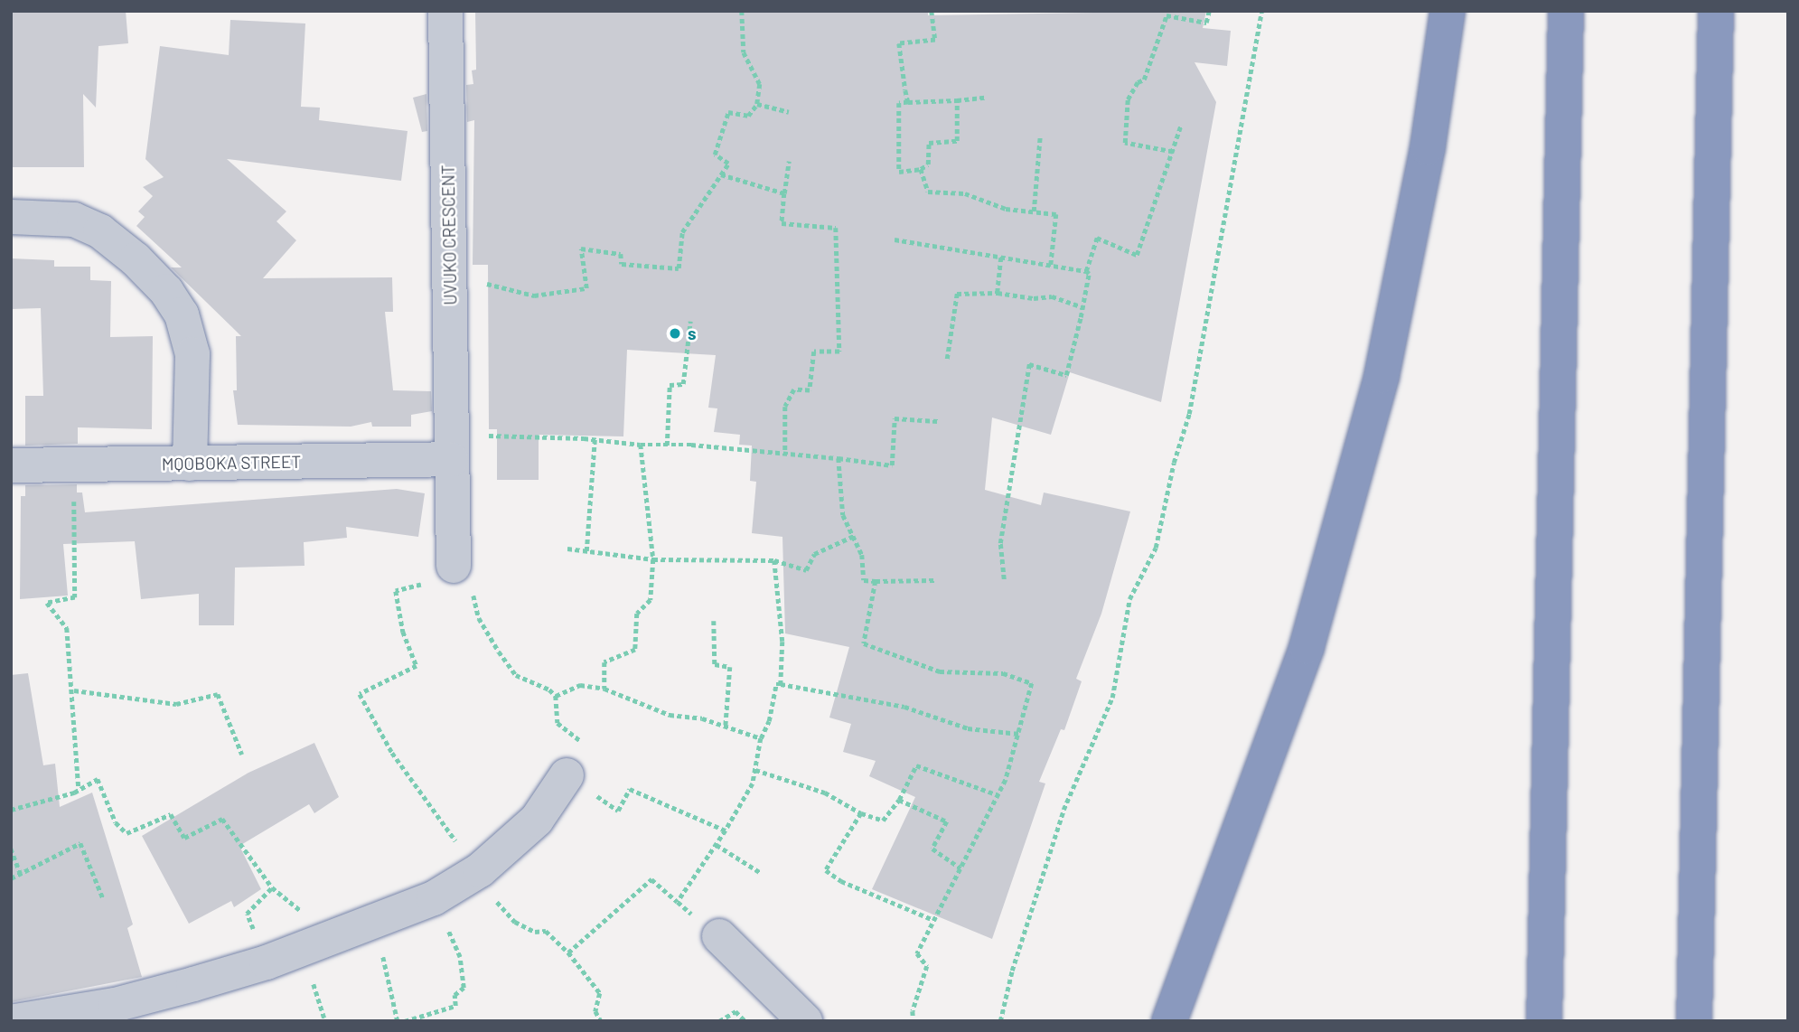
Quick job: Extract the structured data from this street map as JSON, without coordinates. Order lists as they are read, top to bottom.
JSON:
{
  "streets": {
    "street": ["UVUKO CRESCENT", "MQOBOKA STREET"]
  },
  "crossings": [
    ["UVUKO CRESCENT", "MQOBOKA STREET"]
  ],
  "places": ["s"]
}
